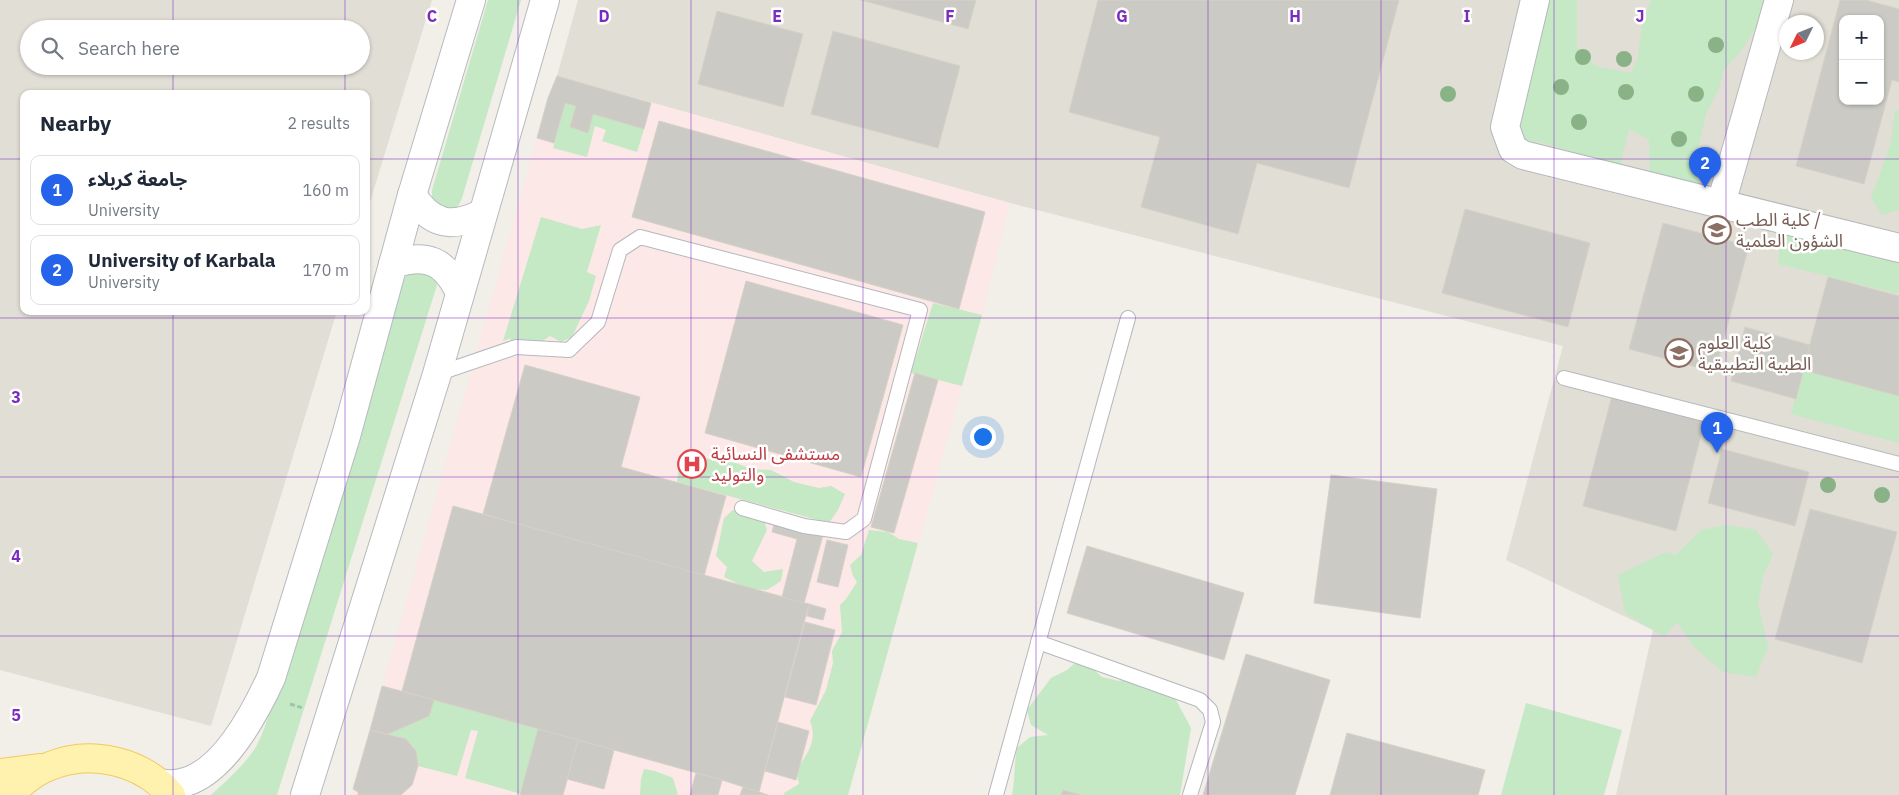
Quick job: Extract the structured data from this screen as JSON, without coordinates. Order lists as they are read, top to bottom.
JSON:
{
  "places": {
    "school or university": ["كلية الطب / الشؤون العلمية", "كلية العلوم الطبية التطبيقية"],
    "hospital": ["مستشفى النسائية والتوليد"]
  },
  "north": "bottom left",
  "page": {
    "map_buttons": ["+", "−"],
    "search": "Search here",
    "heading": ["Nearby", "2 results"],
    "pins": ["2", "1"],
    "list": [
      {
        "mark": "1",
        "name": "جامعة كربلاء",
        "note": "University",
        "value": "160 m"
      },
      {
        "mark": "2",
        "name": "University of Karbala",
        "note": "University",
        "value": "170 m"
      }
    ]
  },
  "grid": {
    "columns": [
      "C",
      "D",
      "E",
      "F",
      "G",
      "H",
      "I",
      "J"
    ],
    "rows": ["3", "4", "5"]
  }
}
